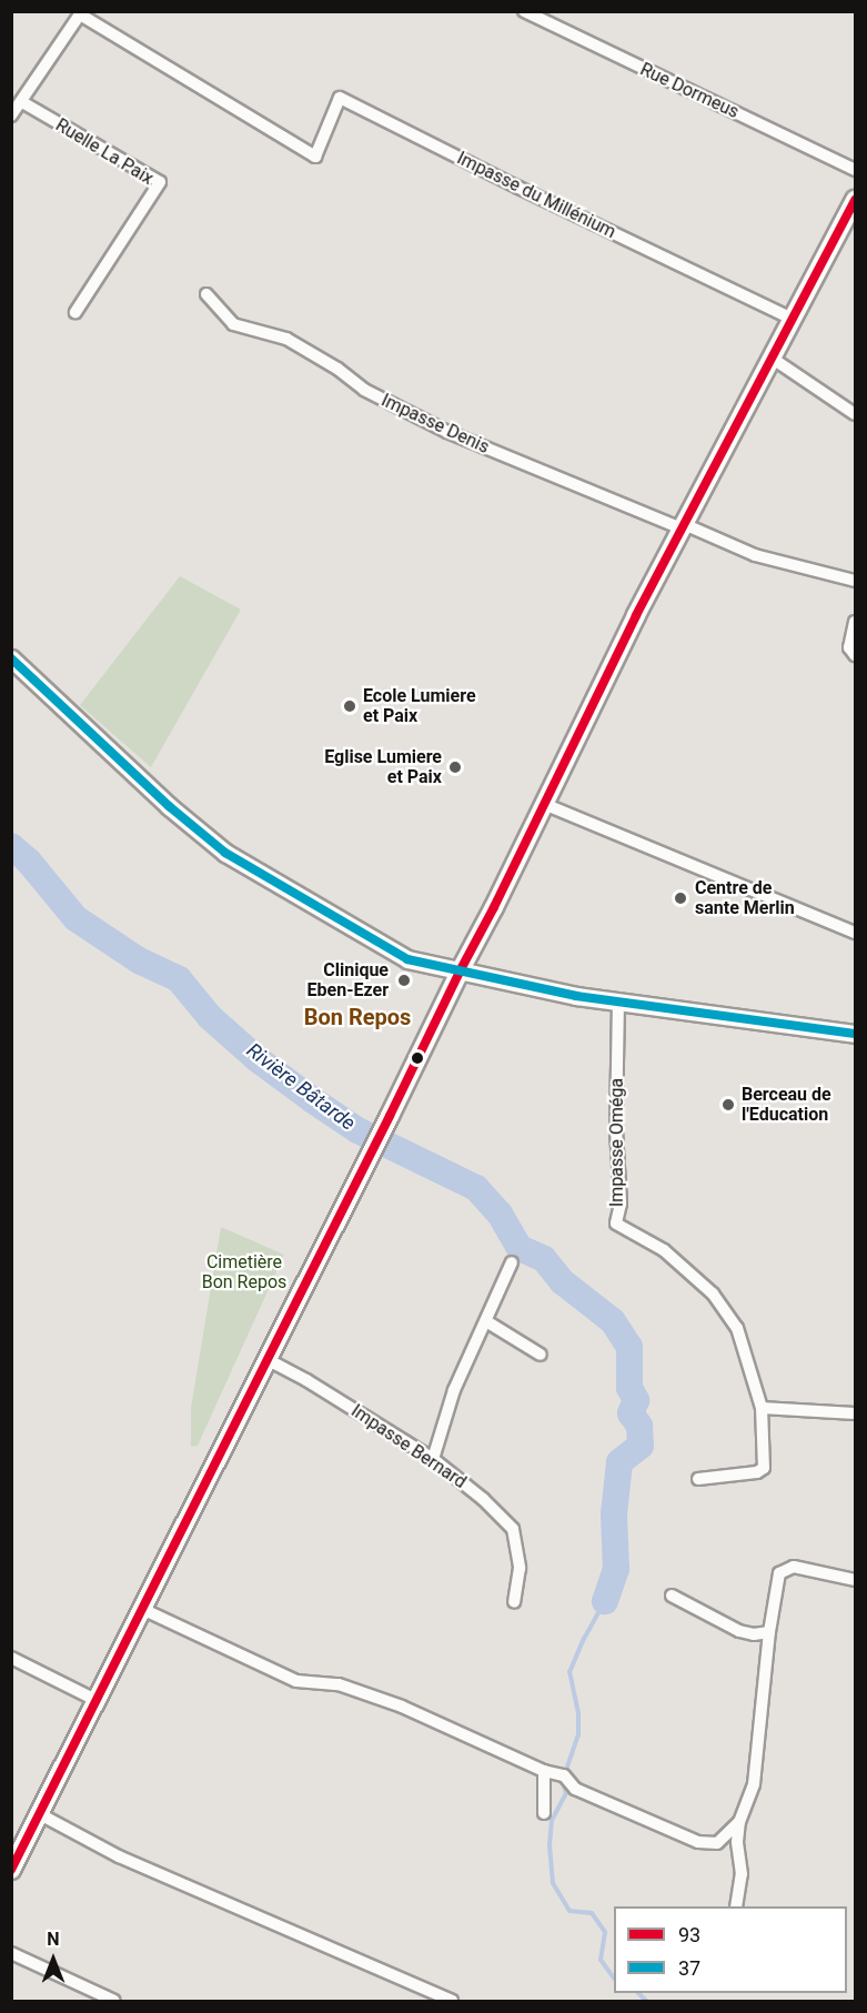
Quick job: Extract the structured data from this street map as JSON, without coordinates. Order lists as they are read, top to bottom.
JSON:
{
  "streets": {
    "street": [
      "Rue Dormeus",
      "Ruelle La Paix",
      "Impasse du Millénium",
      "Impasse Denis",
      "Impasse Oméga",
      "Impasse Bernard"
    ]
  },
  "districts": ["Bon Repos"],
  "water": ["Rivière Bâtarde"],
  "parks": ["Cimetière Bon Repos"],
  "places": [
    "Ecole Lumiere et Paix",
    "Eglise Lumiere et Paix",
    "Centre de sante Merlin",
    "Clinique Eben-Ezer",
    "Berceau de l'Education"
  ],
  "lines": ["transit line 93", "transit line 37"],
  "legend": ["93", "37"],
  "north": "top"
}
